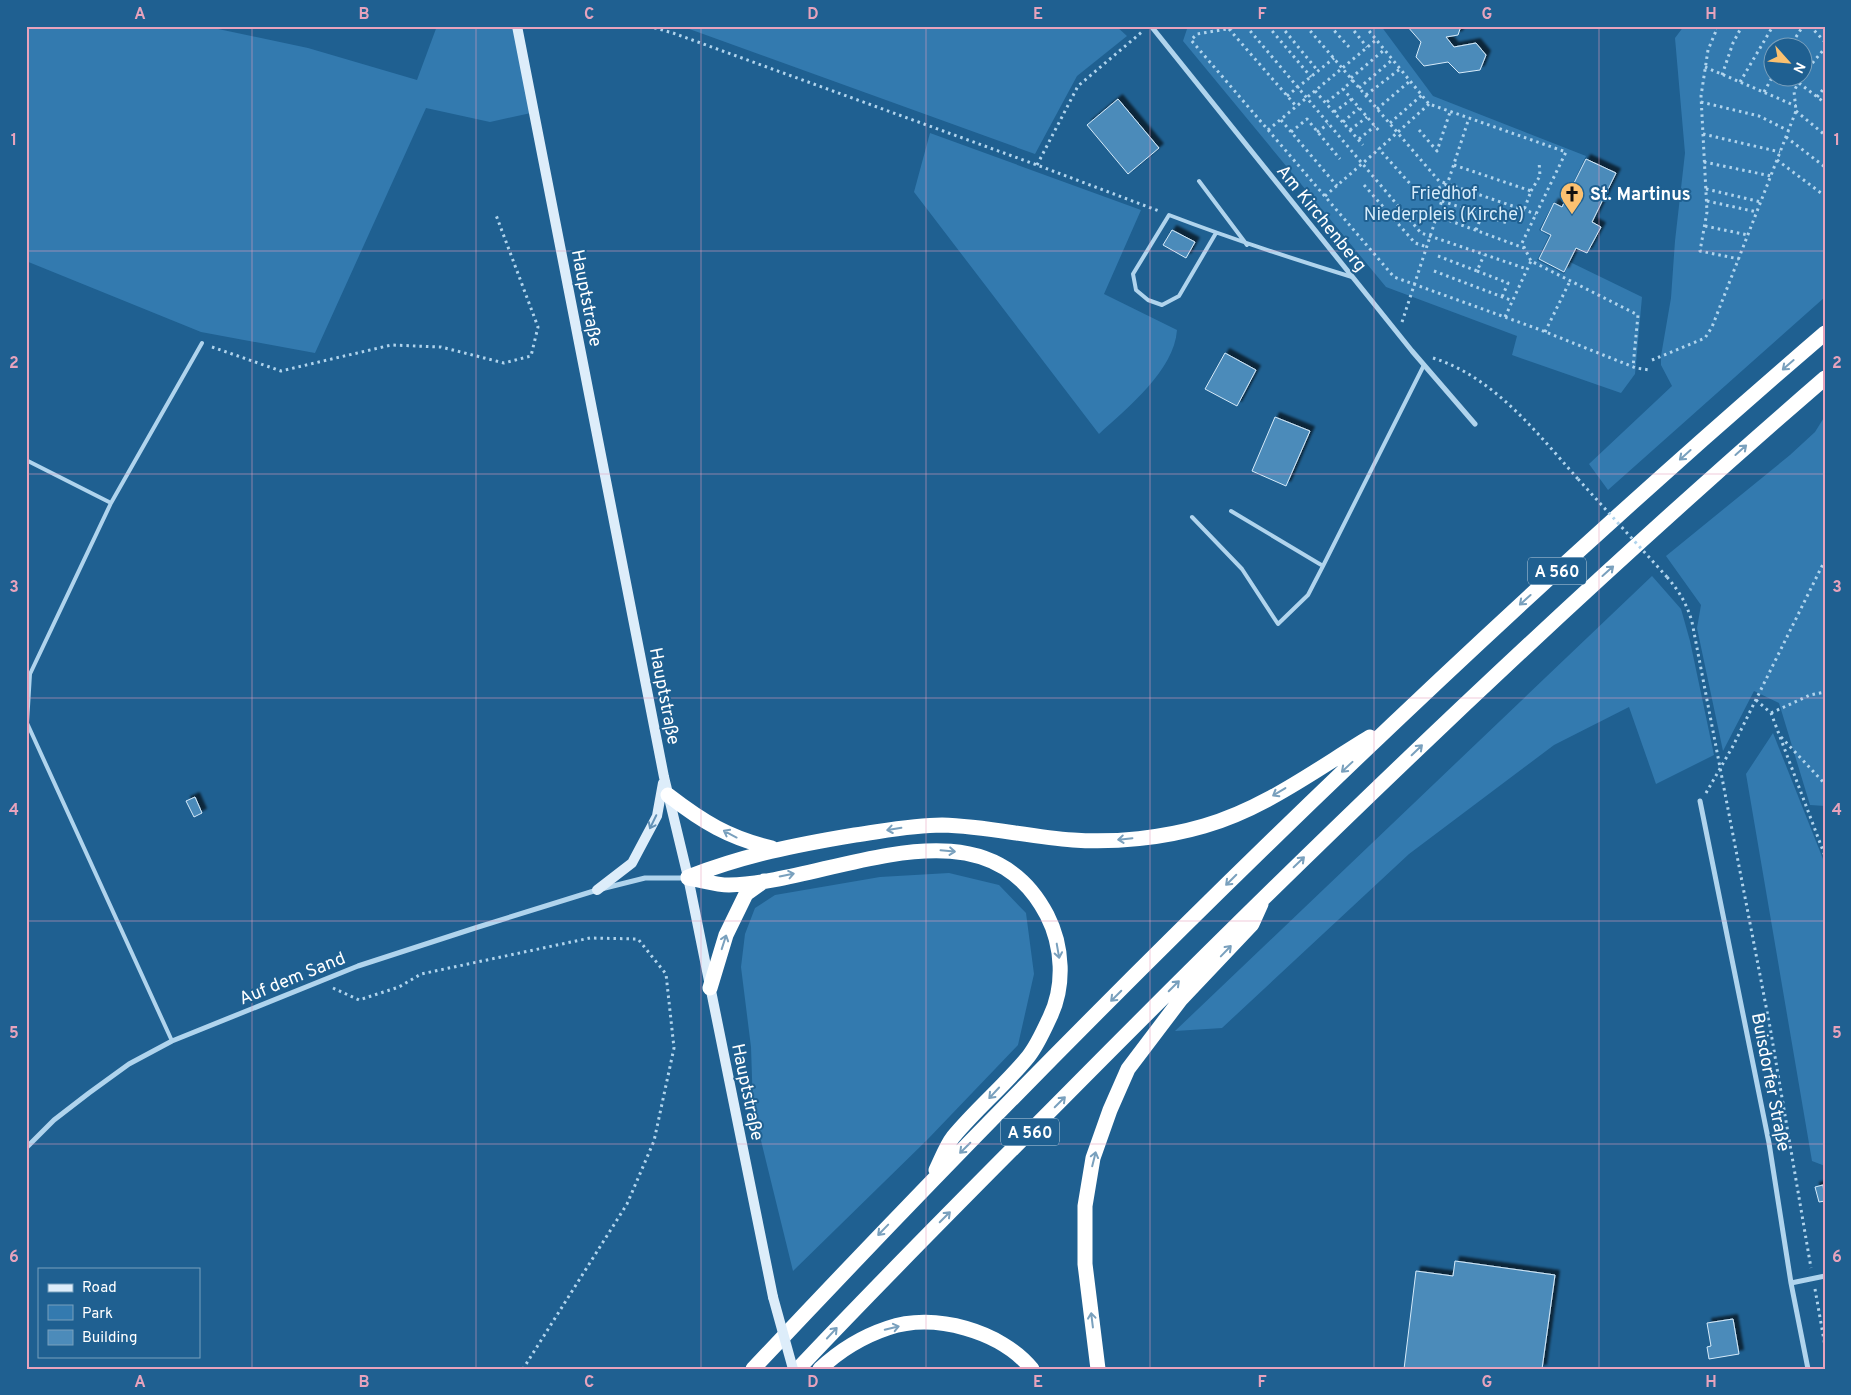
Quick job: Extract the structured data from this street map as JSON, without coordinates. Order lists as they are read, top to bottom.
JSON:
{
  "streets": {
    "highway": ["A 560"],
    "main road": ["Hauptstraße"],
    "street": ["Am Kirchenberg", "Auf dem Sand", "Buisdorfer Straße"]
  },
  "crossings": [
    ["Hauptstraße", "Auf dem Sand"]
  ],
  "parks": ["Friedhof Niederpleis (Kirche)"],
  "places": {
    "church": ["St. Martinus"]
  },
  "legend": ["Road", "Park", "Building"],
  "north": "bottom right",
  "grid": {
    "columns": [
      "A",
      "B",
      "C",
      "D",
      "E",
      "F",
      "G",
      "H"
    ],
    "rows": [
      "1",
      "2",
      "3",
      "4",
      "5",
      "6"
    ]
  }
}
